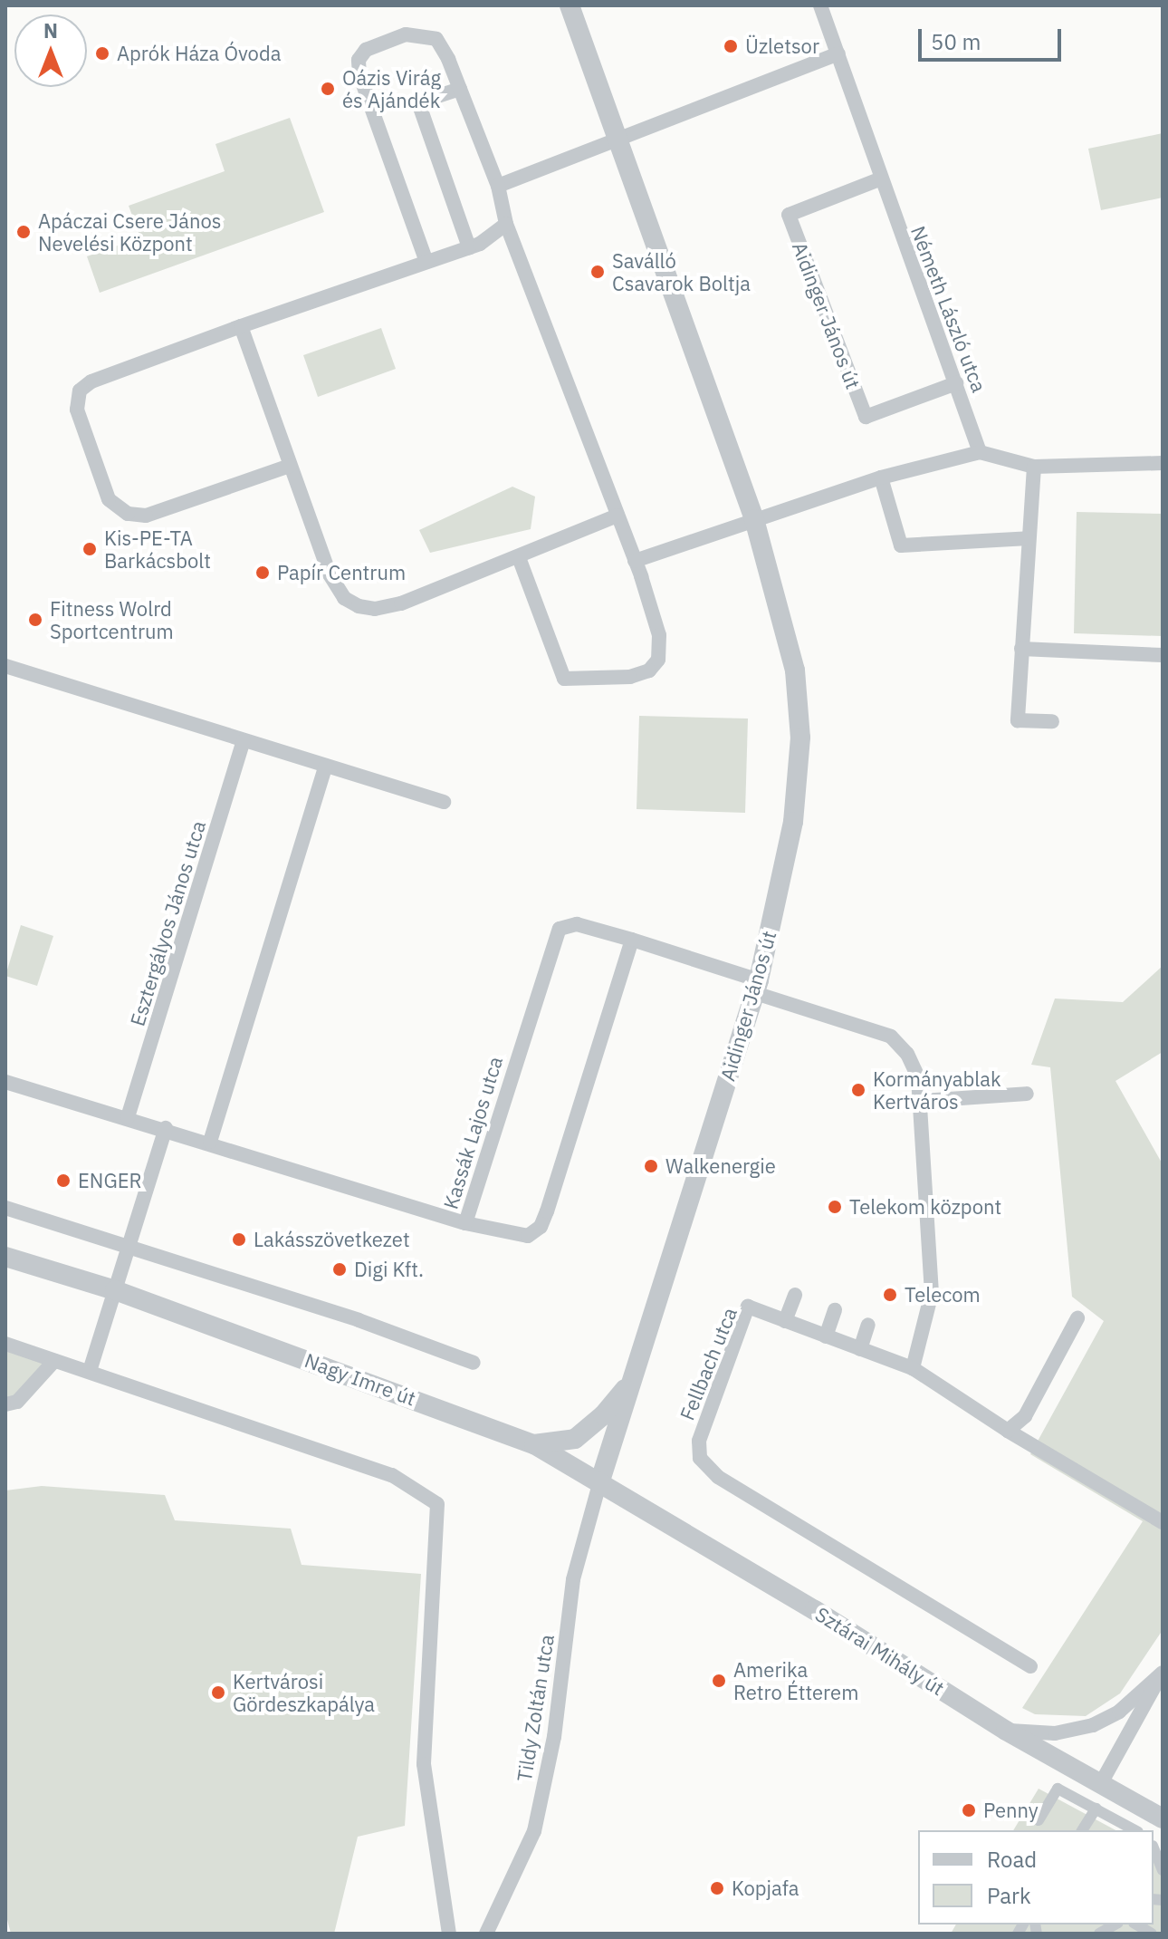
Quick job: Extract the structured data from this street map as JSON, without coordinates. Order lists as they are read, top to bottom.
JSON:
{
  "streets": {
    "street": [
      "Németh László utca",
      "Aidinger János út",
      "Esztergályos János utca",
      "Kassák Lajos utca",
      "Fellbach utca",
      "Nagy Imre út",
      "Sztárai Mihály út",
      "Tildy Zoltán utca"
    ]
  },
  "crossings": [
    ["Németh László utca", "Aidinger János út"],
    ["Aidinger János út", "Kassák Lajos utca"],
    ["Aidinger János út", "Nagy Imre út"],
    ["Aidinger János út", "Sztárai Mihály út"],
    ["Aidinger János út", "Tildy Zoltán utca"],
    ["Kassák Lajos utca", "Fellbach utca"],
    ["Nagy Imre út", "Sztárai Mihály út"],
    ["Nagy Imre út", "Tildy Zoltán utca"],
    ["Sztárai Mihály út", "Tildy Zoltán utca"]
  ],
  "places": [
    "Üzletsor",
    "Aprók Háza Óvoda",
    "Oázis Virág és Ajándék",
    "Apáczai Csere János Nevelési Központ",
    "Saválló Csavarok Boltja",
    "Kis-PE-TA Barkácsbolt",
    "Papír Centrum",
    "Fitness Wolrd Sportcentrum",
    "Kormányablak Kertváros",
    "Walkenergie",
    "ENGER",
    "Telekom központ",
    "Lakásszövetkezet",
    "Digi Kft.",
    "Telecom",
    "Amerika Retro Étterem",
    "Kertvárosi Gördeszkapálya",
    "Penny",
    "Kopjafa"
  ],
  "legend": ["Road", "Park"],
  "scale_bar": "50 m",
  "north": "top"
}
